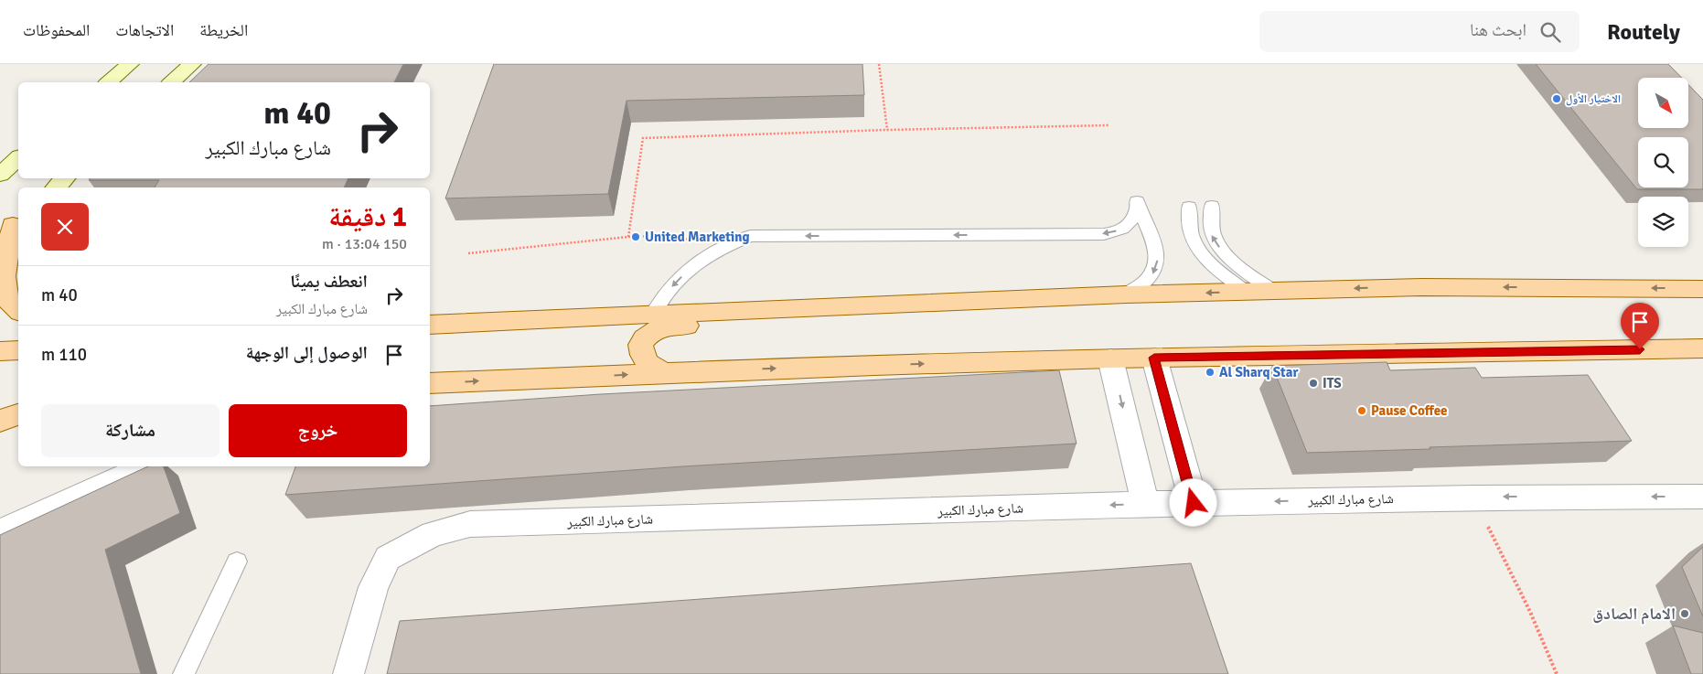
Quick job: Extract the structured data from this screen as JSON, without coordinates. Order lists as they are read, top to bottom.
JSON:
{
  "streets": {
    "street": ["شارع مبارك الكبير"]
  },
  "one_way": ["شارع مبارك الكبير"],
  "places": [
    "الاختيار الأول",
    "United Marketing",
    "Al Sharq Star",
    "ITS",
    "Pause Coffee",
    "الامام الصادق"
  ],
  "north": "bottom right",
  "page": {
    "header": "Routely",
    "search": "ابحث هنا",
    "nav": ["الخريطة", "الاتجاهات", "المحفوظات"],
    "turn": ["40 m", "شارع مبارك الكبير"],
    "heading": ["1 دقيقة", "150 m · 13:04"],
    "list": [
      {
        "name": "انعطف يمينًا",
        "note": "شارع مبارك الكبير",
        "value": "40 m"
      },
      {
        "name": "الوصول إلى الوجهة",
        "value": "110 m"
      }
    ],
    "buttons": ["خروج", "مشاركة"]
  }
}
